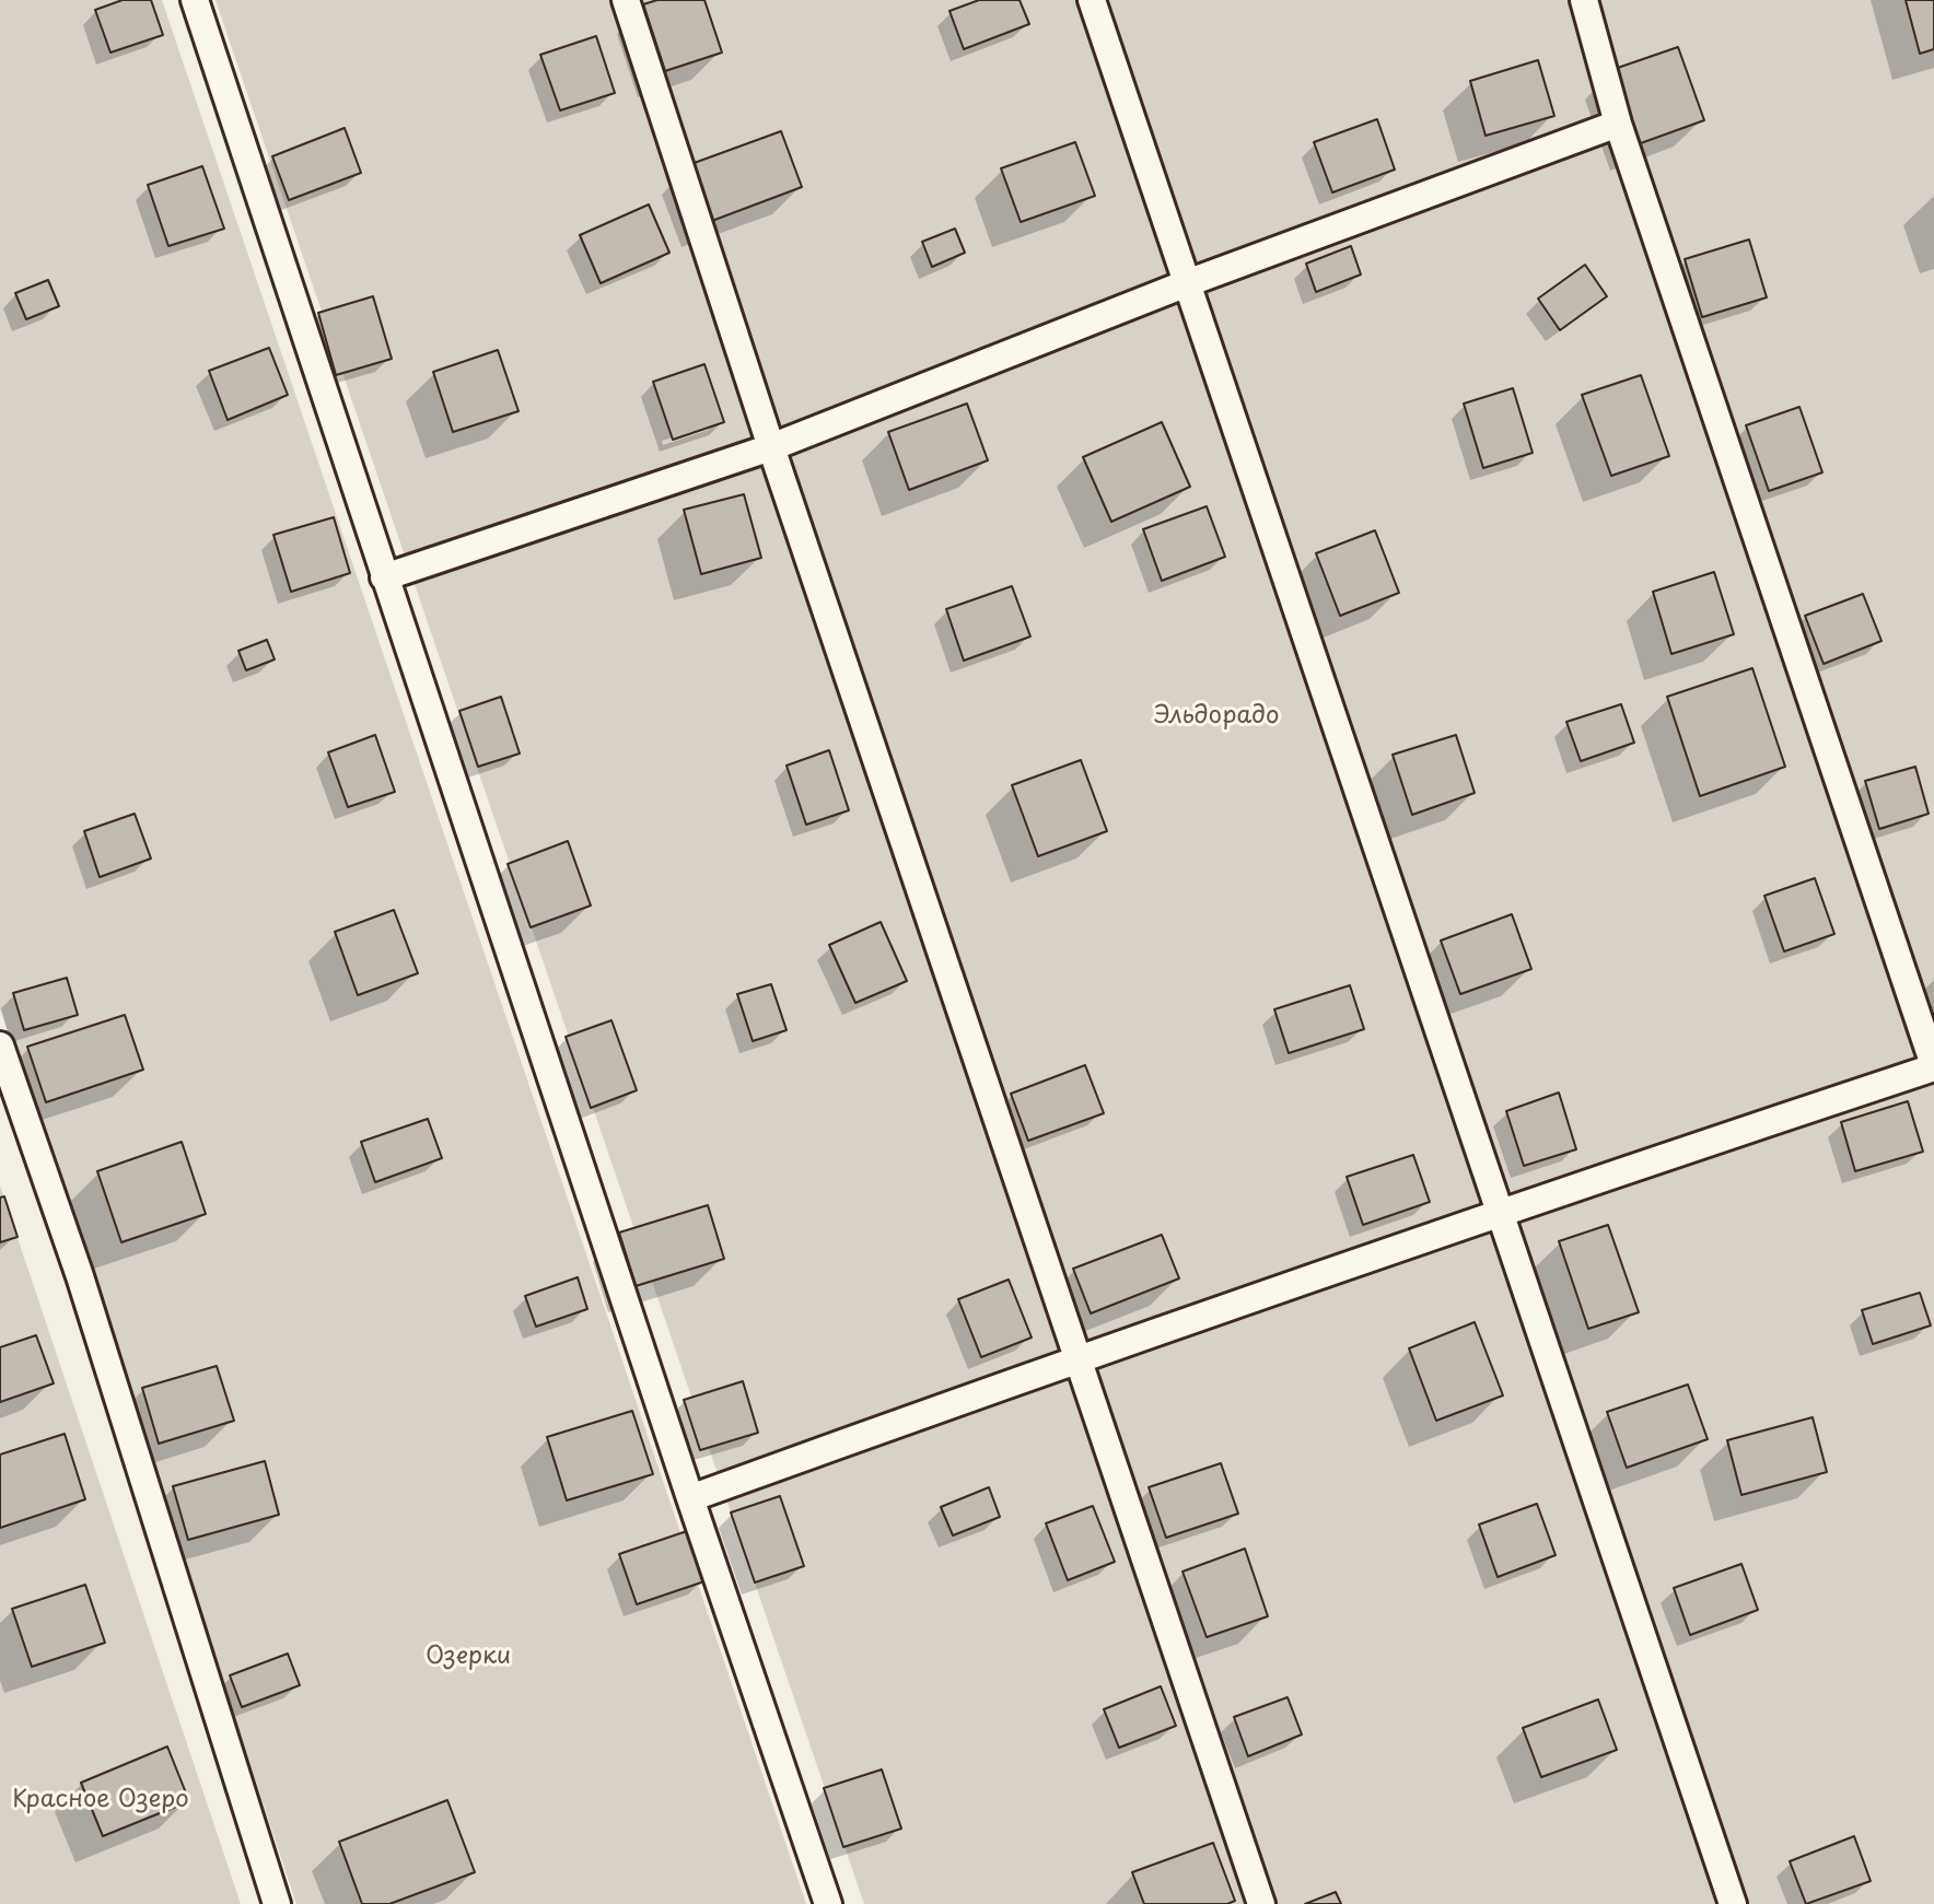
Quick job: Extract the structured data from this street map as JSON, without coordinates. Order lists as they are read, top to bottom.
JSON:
{
  "parks": ["Эльдорадо", "Озерки", "Красное Озеро"]
}
